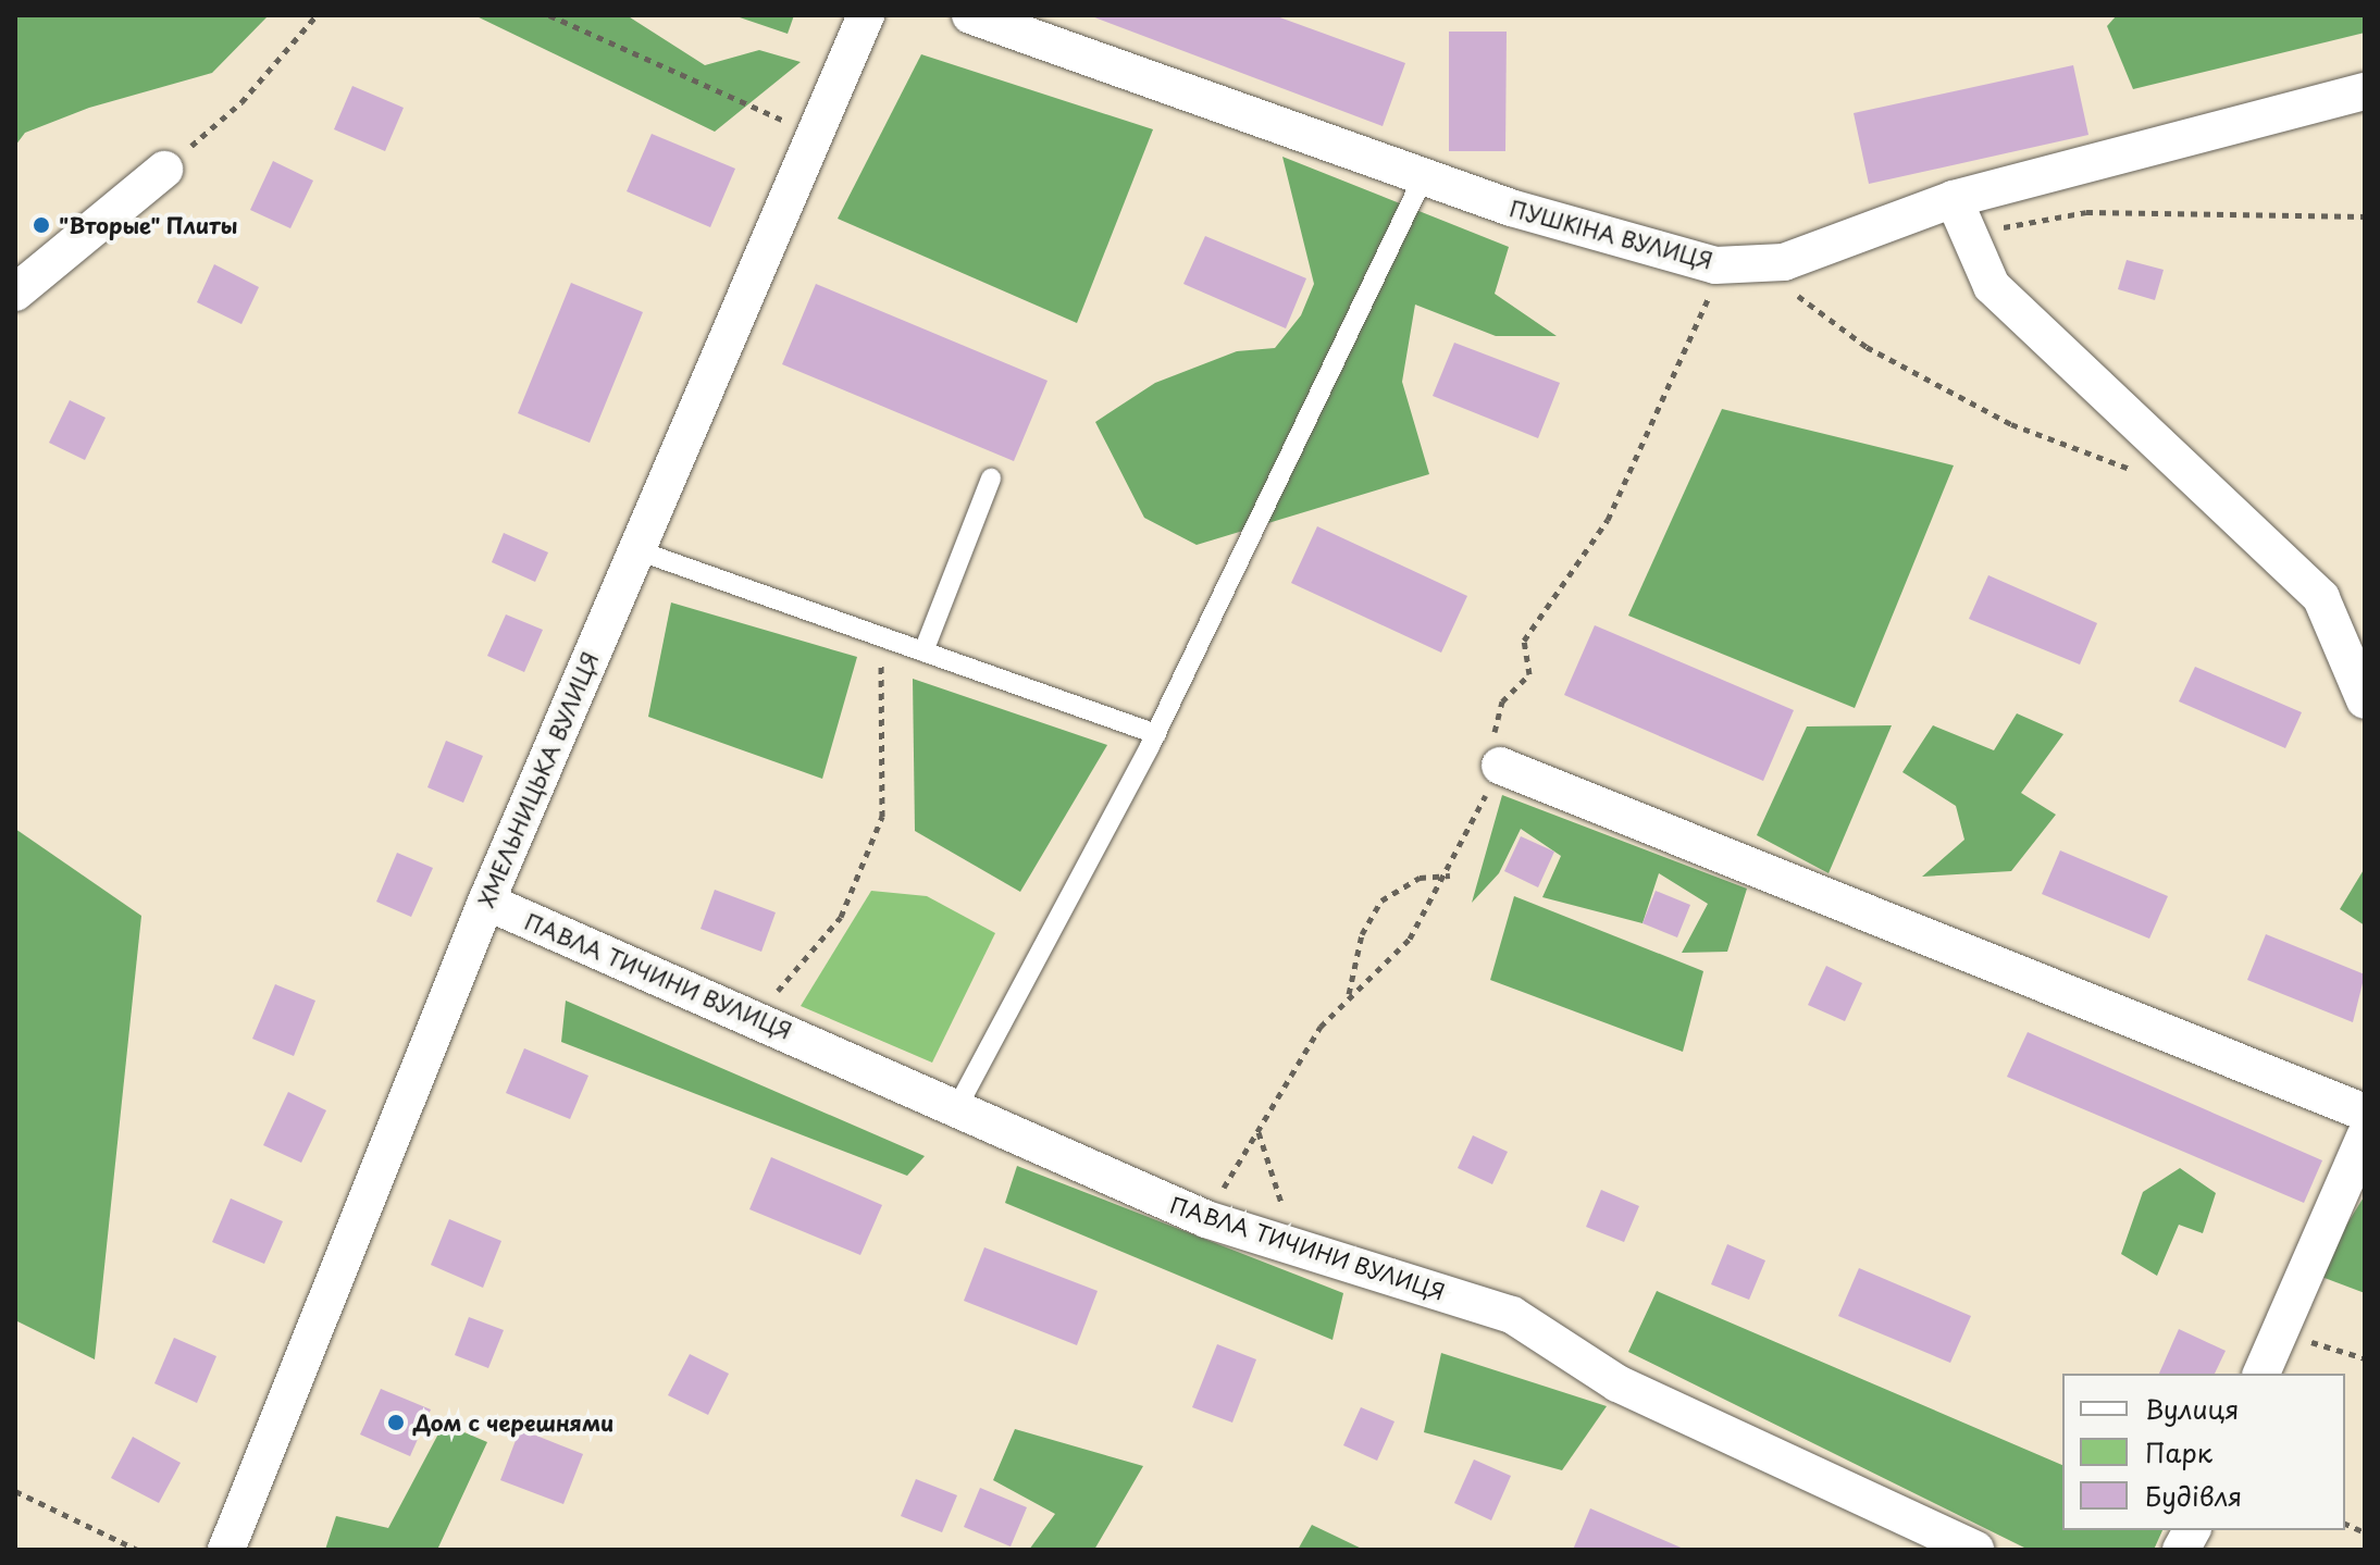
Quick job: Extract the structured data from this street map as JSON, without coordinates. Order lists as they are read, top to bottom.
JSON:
{
  "streets": {
    "street": ["ПУШКІНА ВУЛИЦЯ", "ХМЕЛЬНИЦЬКА ВУЛИЦЯ", "ПАВЛА ТИЧИНИ ВУЛИЦЯ"]
  },
  "crossings": [
    ["ХМЕЛЬНИЦЬКА ВУЛИЦЯ", "ПАВЛА ТИЧИНИ ВУЛИЦЯ"]
  ],
  "places": ["\"Вторые\" Плиты", "Дом с черешнями"],
  "legend": ["Вулиця", "Парк", "Будівля"]
}
